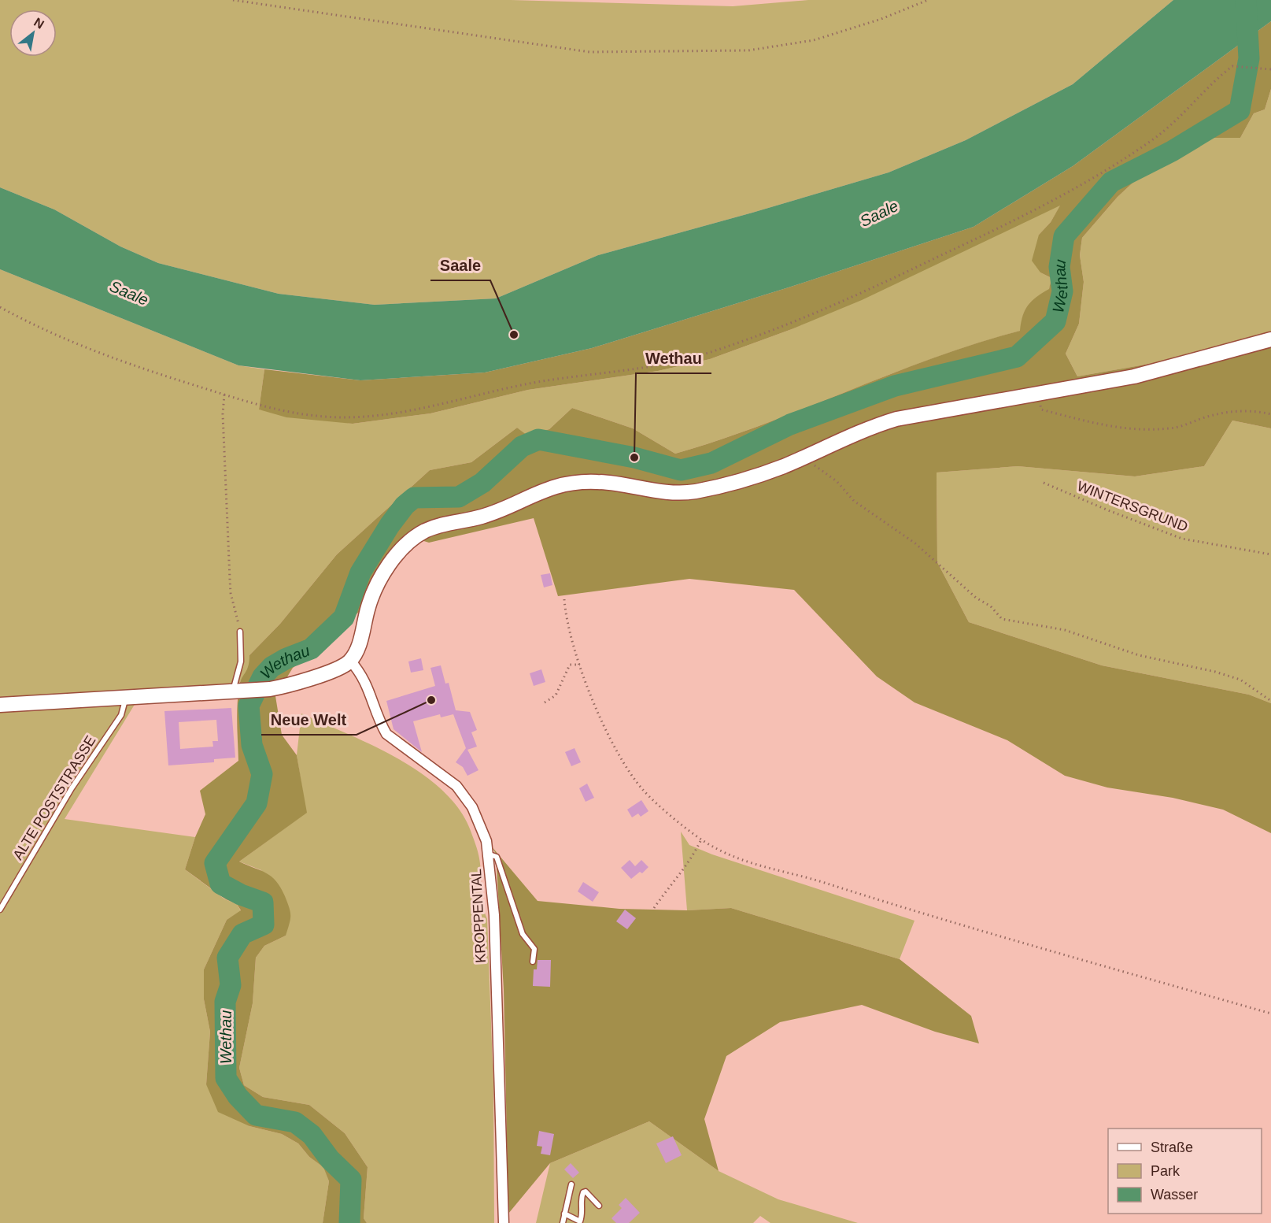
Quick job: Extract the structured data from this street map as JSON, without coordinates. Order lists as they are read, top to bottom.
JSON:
{
  "streets": {
    "street": ["KROPPENTAL"],
    "lane": ["ALTE POSTSTRASSE"],
    "path": ["WINTERSGRUND"]
  },
  "water": ["Saale", "Wethau"],
  "places": ["Saale", "Wethau", "Neue Welt"],
  "legend": ["Straße", "Park", "Wasser"],
  "north": "top right"
}
